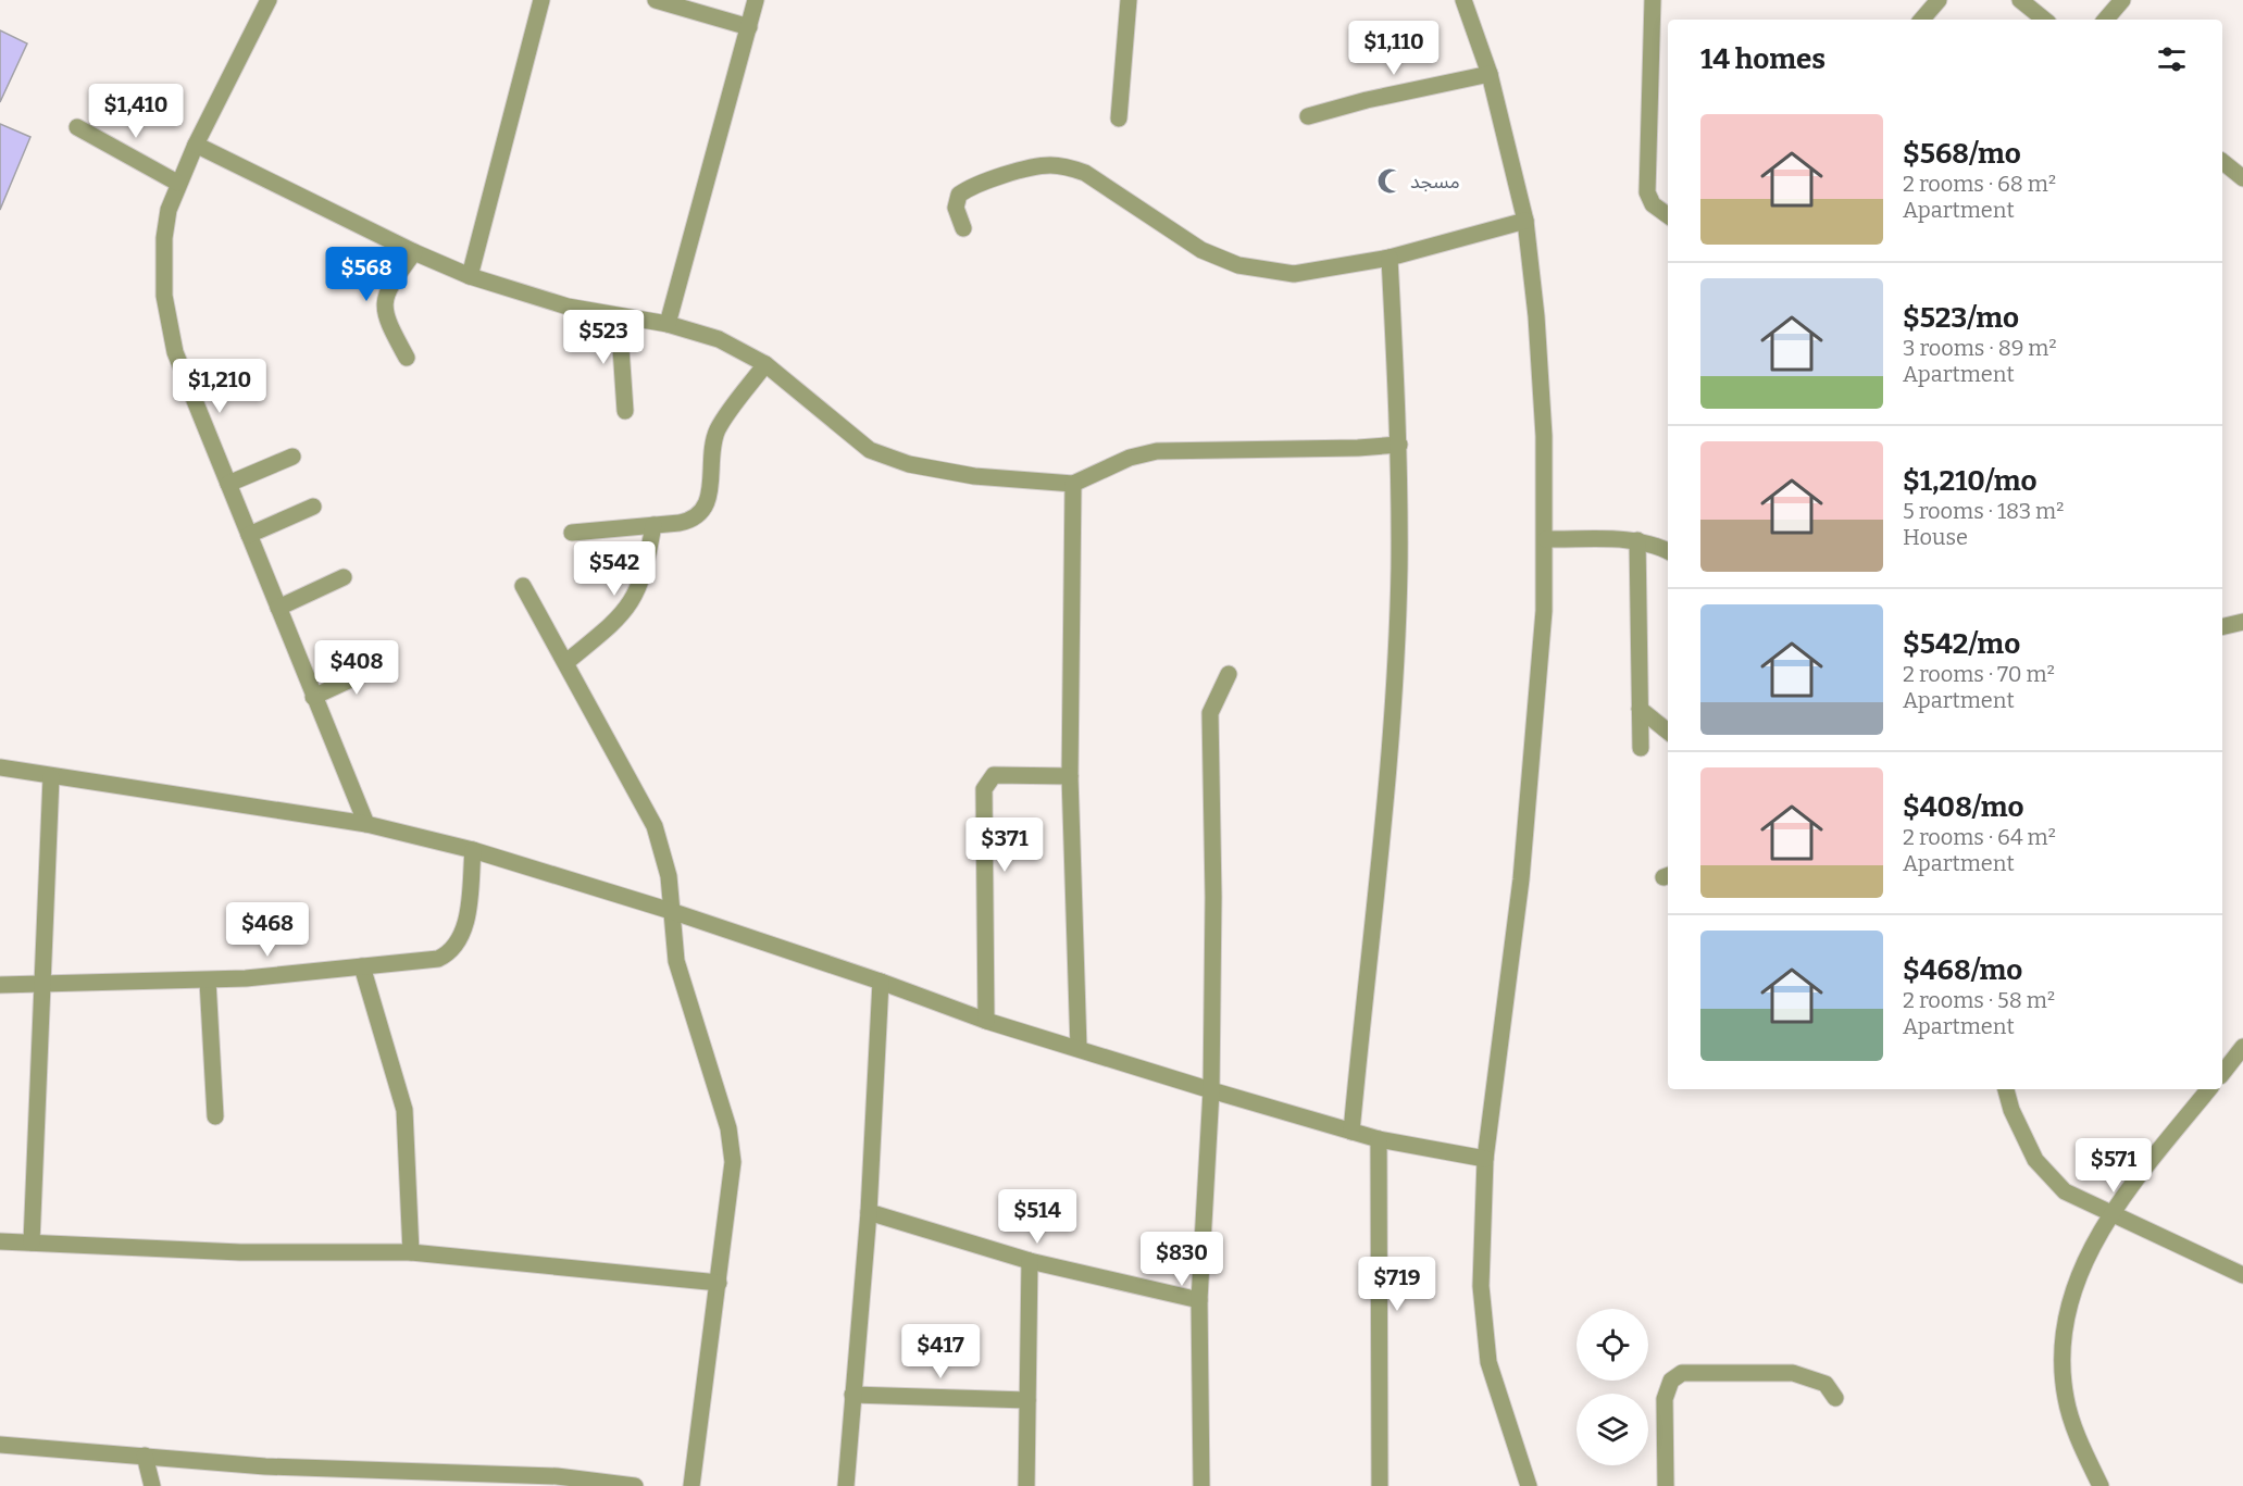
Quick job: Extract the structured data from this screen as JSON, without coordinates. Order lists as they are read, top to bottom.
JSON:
{
  "places": {
    "mosque": ["مسجد"]
  },
  "page": {
    "heading": "14 homes",
    "price": [
      "$1,110",
      "$1,410",
      "$568",
      "$523",
      "$1,210",
      "$542",
      "$408",
      "$371",
      "$468",
      "$571",
      "$514",
      "$830",
      "$719",
      "$417"
    ],
    "list": [
      {
        "name": "$568/mo",
        "note": "2 rooms · 68 m² · Apartment"
      },
      {
        "name": "$523/mo",
        "note": "3 rooms · 89 m² · Apartment"
      },
      {
        "name": "$1,210/mo",
        "note": "5 rooms · 183 m² · House"
      },
      {
        "name": "$542/mo",
        "note": "2 rooms · 70 m² · Apartment"
      },
      {
        "name": "$408/mo",
        "note": "2 rooms · 64 m² · Apartment"
      },
      {
        "name": "$468/mo",
        "note": "2 rooms · 58 m² · Apartment"
      }
    ]
  }
}
